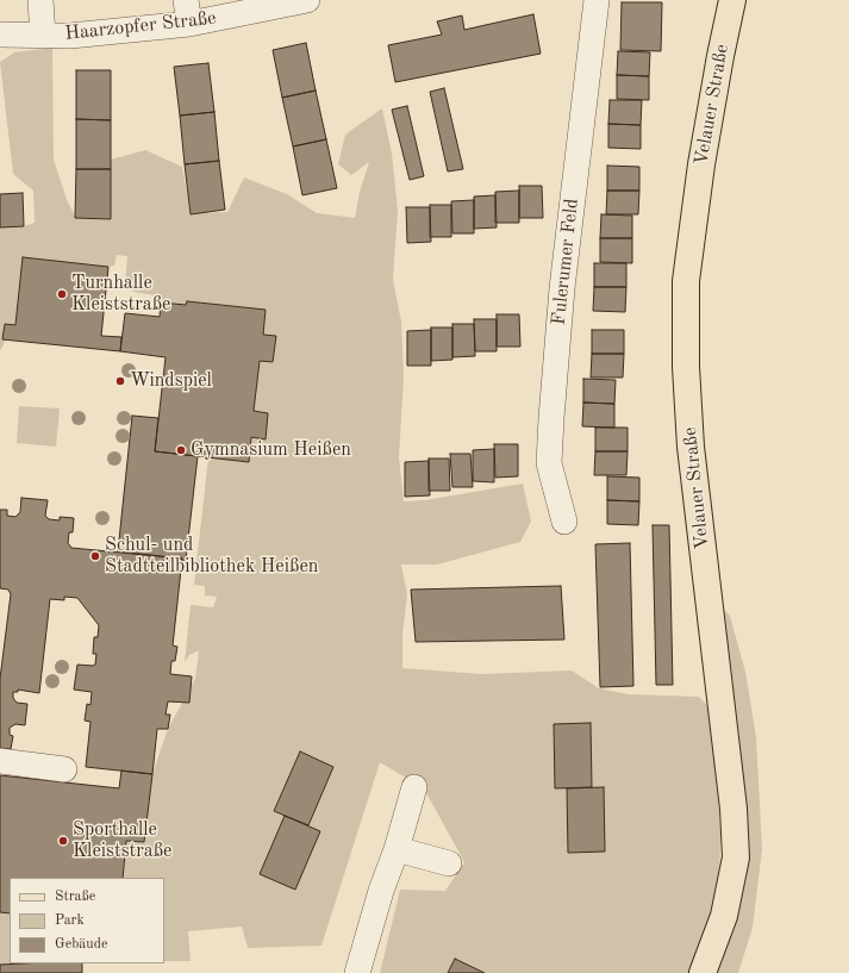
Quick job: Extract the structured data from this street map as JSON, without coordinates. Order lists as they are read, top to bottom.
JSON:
{
  "streets": {
    "main road": ["Velauer Straße"],
    "street": ["Haarzopfer Straße", "Fulerumer Feld"]
  },
  "places": [
    "Turnhalle Kleiststraße",
    "Windspiel",
    "Gymnasium Heißen",
    "Schul- und Stadtteilbibliothek Heißen",
    "Sporthalle Kleiststraße"
  ],
  "legend": ["Straße", "Park", "Gebäude"]
}
